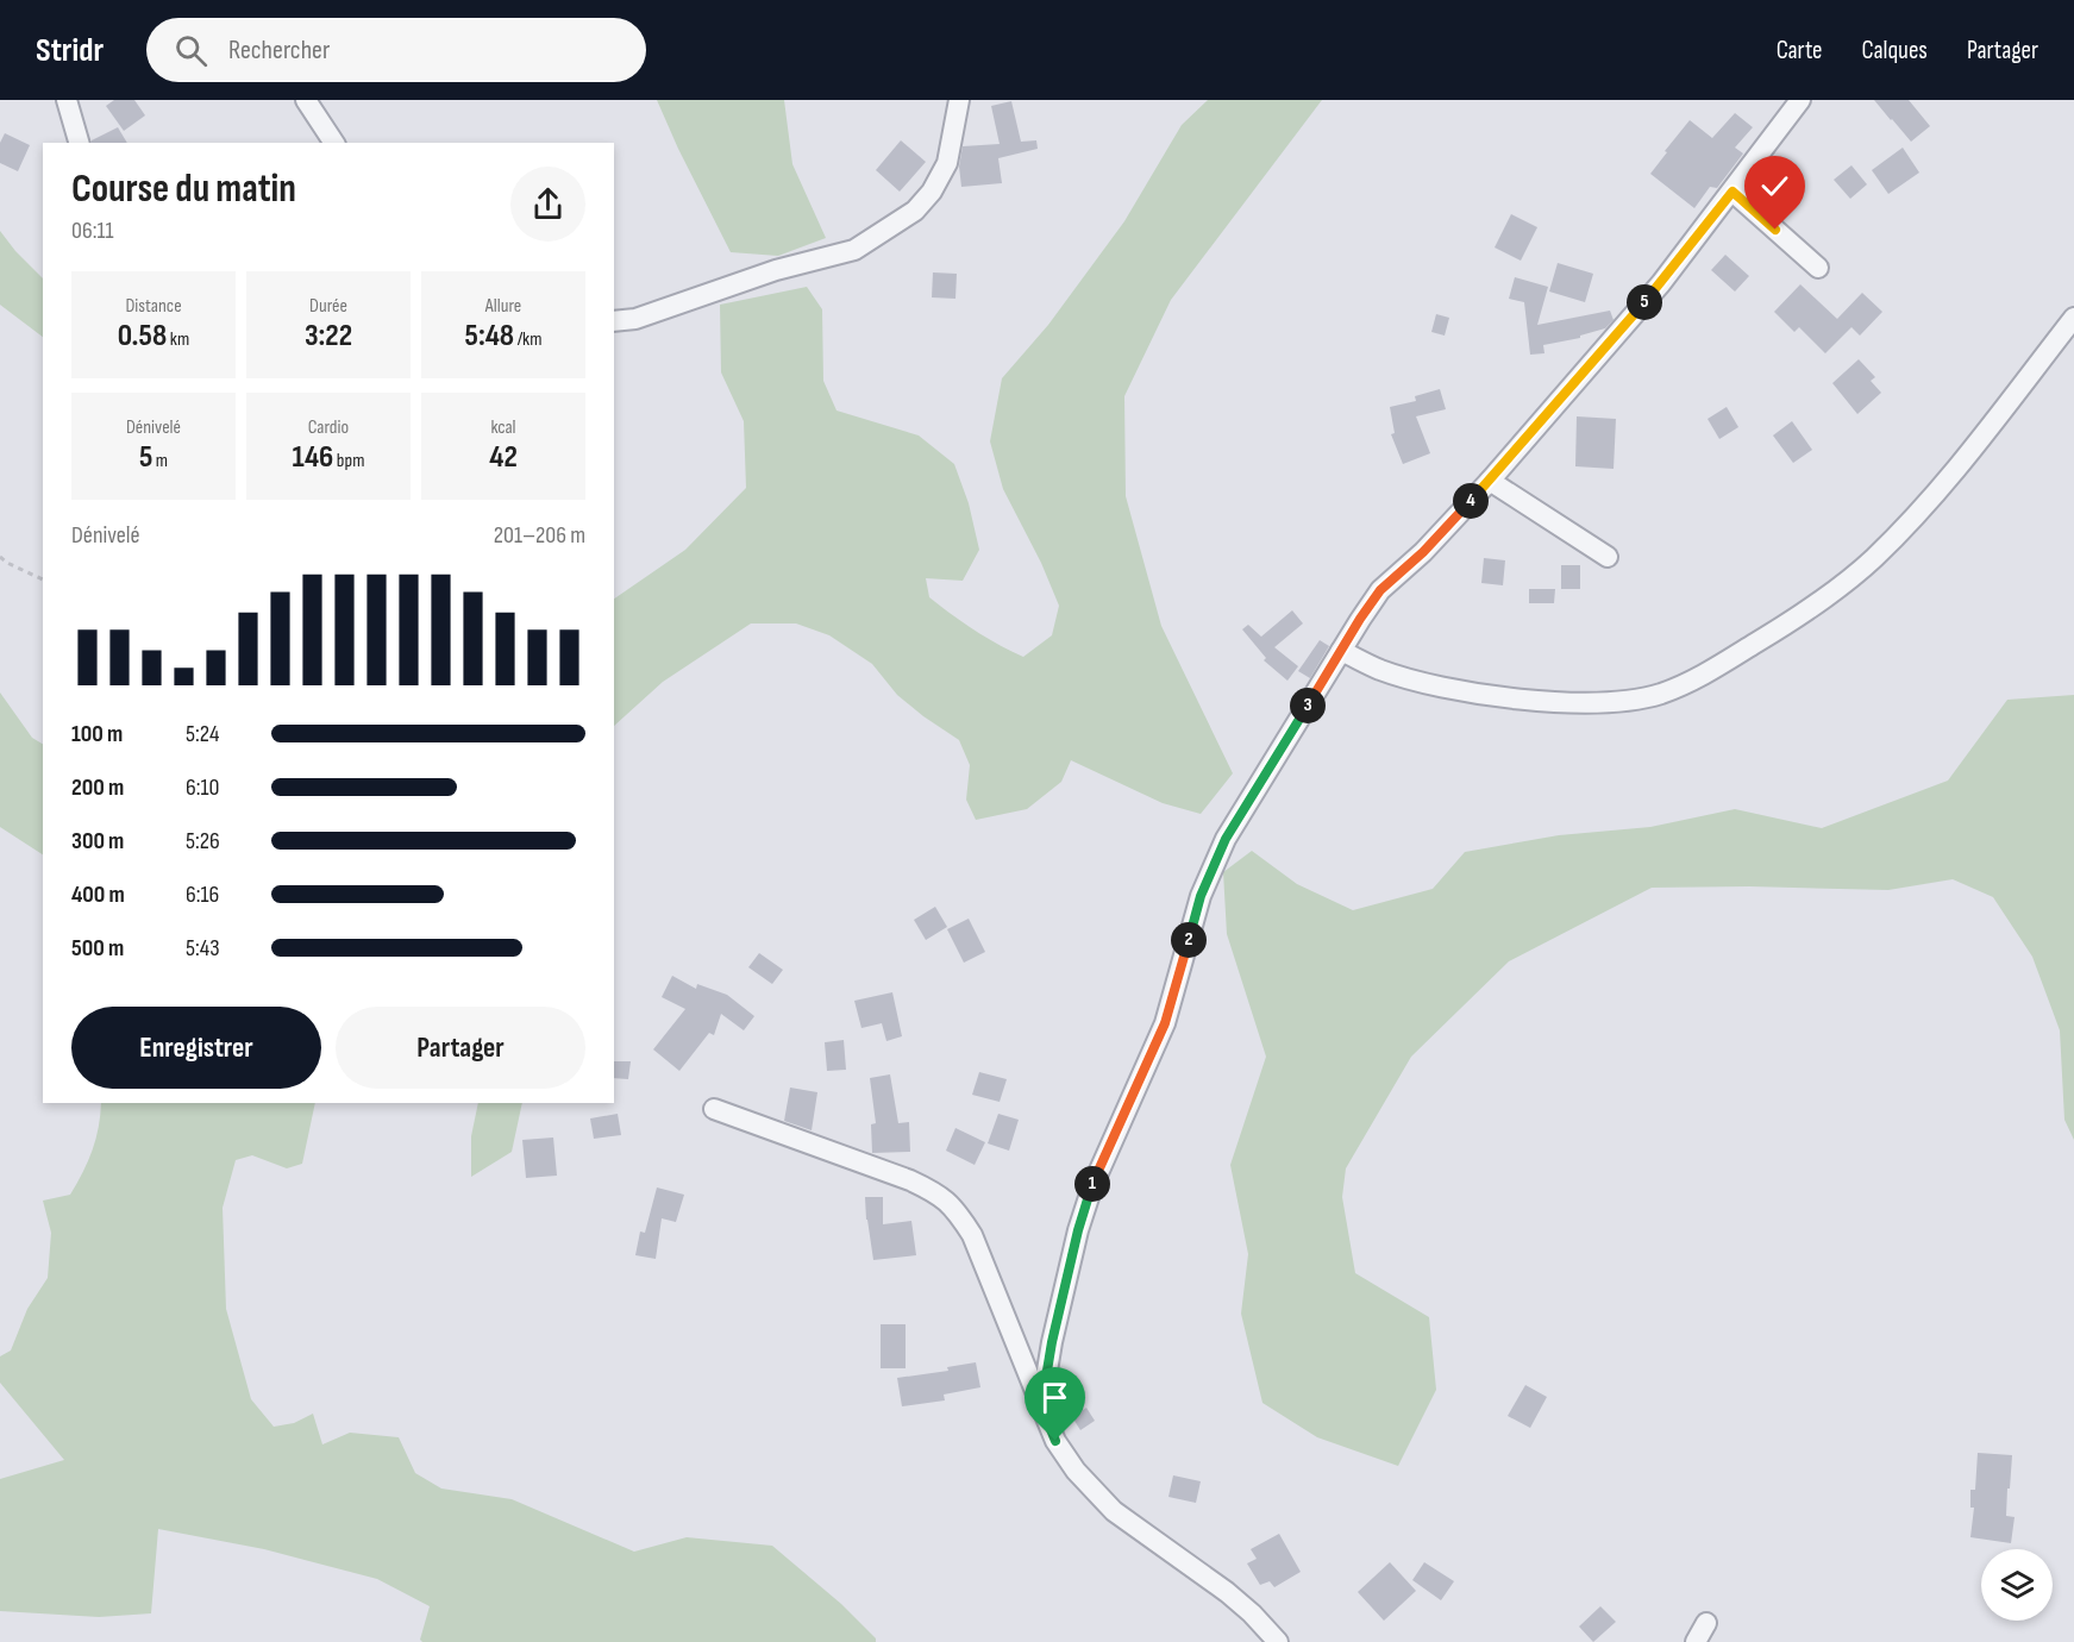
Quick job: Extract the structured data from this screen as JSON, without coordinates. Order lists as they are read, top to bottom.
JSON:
{
  "page": {
    "header": "Stridr",
    "search": "Rechercher",
    "nav": ["Carte", "Calques", "Partager"],
    "heading": ["Course du matin", "06:11"],
    "stats": [
      ["Distance", "0.58 km"],
      ["Durée", "3:22"],
      ["Allure", "5:48 /km"],
      ["Dénivelé", "5 m"],
      ["Cardio", "146 bpm"],
      ["kcal", "42"]
    ],
    "pins": [
      "5",
      "4",
      "3",
      "2",
      "1"
    ],
    "chart": ["Dénivelé", "201–206 m"],
    "list": [
      {
        "name": "100 m",
        "note": "5:24"
      },
      {
        "name": "200 m",
        "note": "6:10"
      },
      {
        "name": "300 m",
        "note": "5:26"
      },
      {
        "name": "400 m",
        "note": "6:16"
      },
      {
        "name": "500 m",
        "note": "5:43"
      }
    ],
    "buttons": ["Enregistrer", "Partager"]
  }
}
